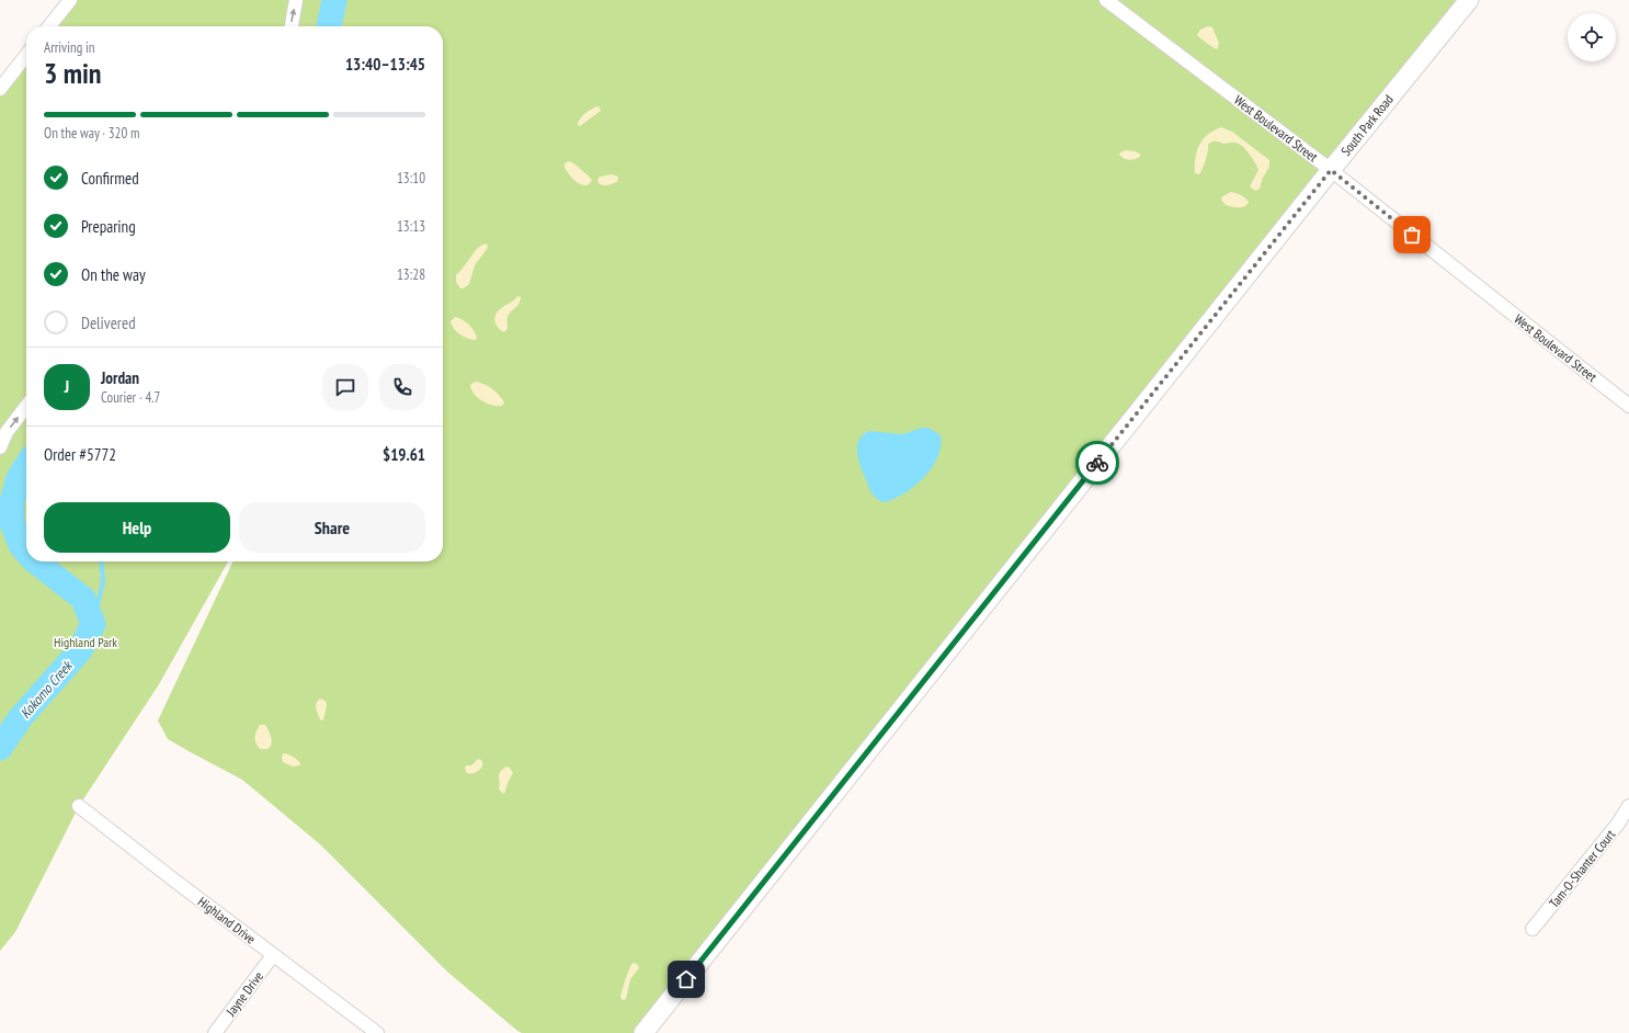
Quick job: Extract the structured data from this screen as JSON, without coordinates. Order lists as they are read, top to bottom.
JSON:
{
  "streets": {
    "street": [
      "South Park Road",
      "West Boulevard Street",
      "Tam-O-Shanter Court",
      "Highland Drive",
      "Jayne Drive"
    ]
  },
  "crossings": [
    ["South Park Road", "West Boulevard Street"],
    ["Highland Drive", "Jayne Drive"]
  ],
  "water": ["Kokomo Creek"],
  "parks": ["Highland Park"],
  "page": {
    "heading": ["3 min", "Arriving in", "13:40–13:45"],
    "panel": [
      "Jordan",
      "Courier · 4.7",
      "Order #5772",
      "$19.61"
    ],
    "bar": "On the way · 320 m",
    "list": [
      ["Confirmed", "13:10"],
      ["Preparing", "13:13"],
      ["On the way", "13:28"],
      "Delivered"
    ],
    "round": "J",
    "buttons": ["Help", "Share"]
  }
}
